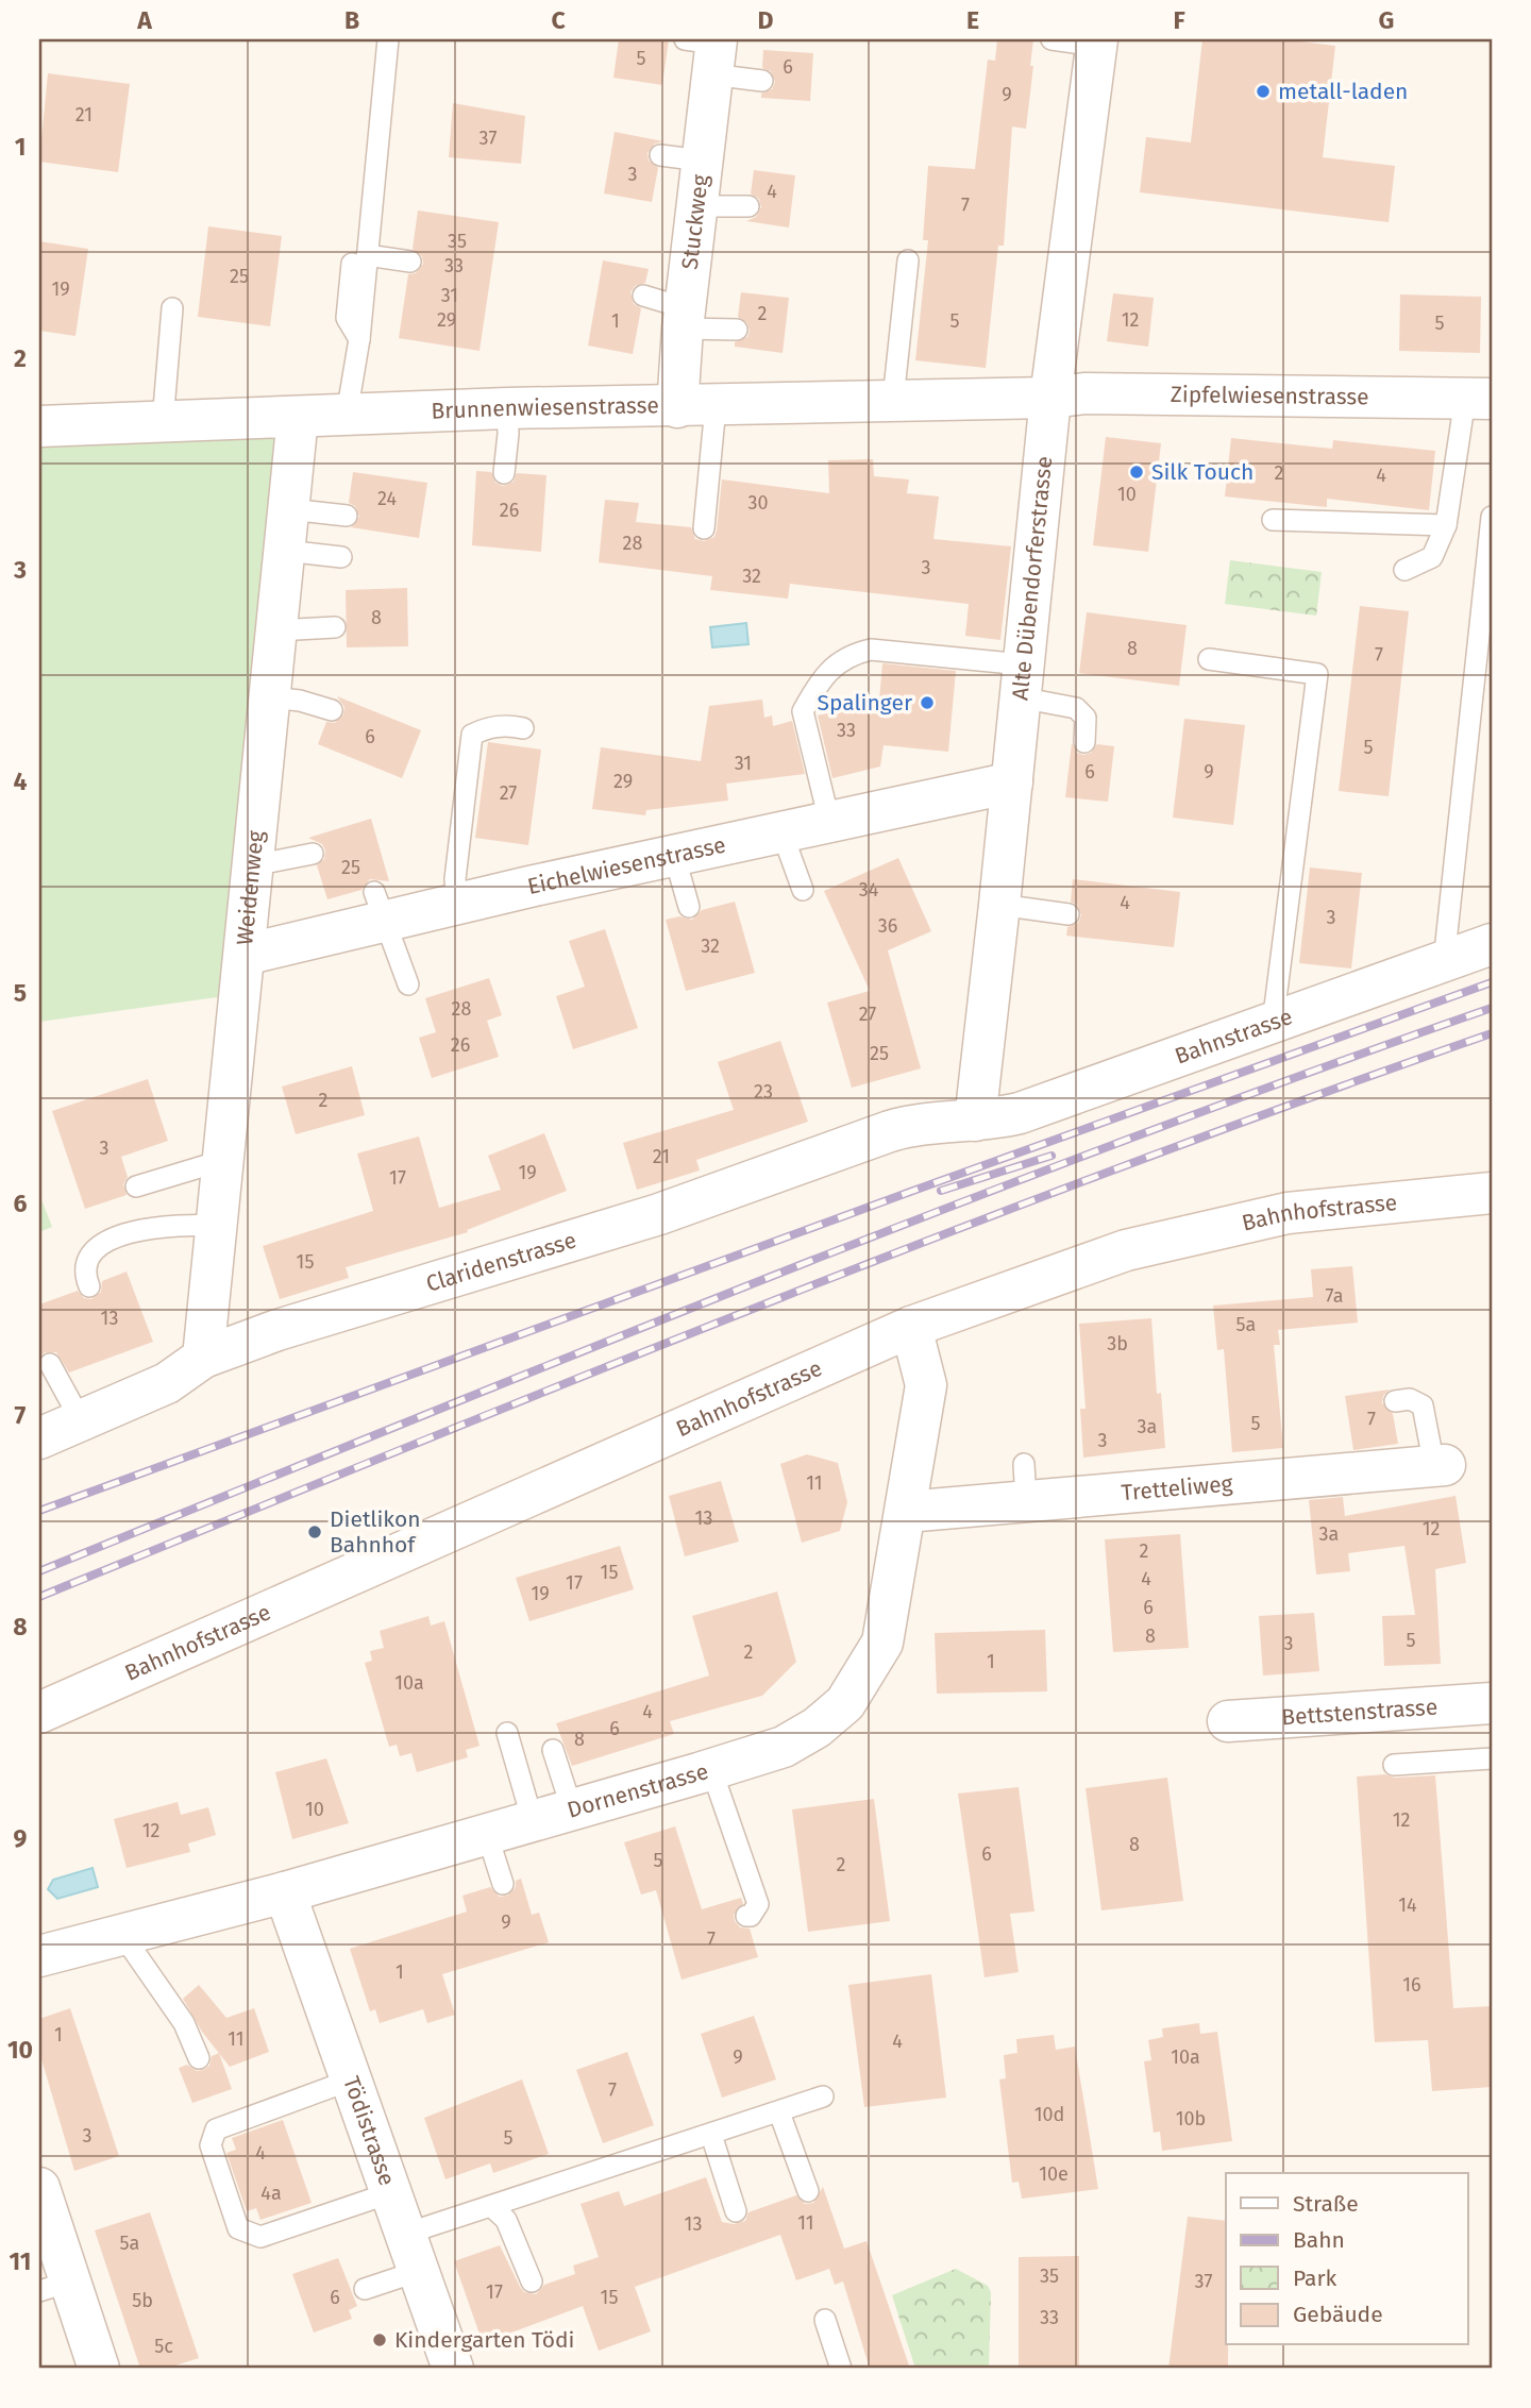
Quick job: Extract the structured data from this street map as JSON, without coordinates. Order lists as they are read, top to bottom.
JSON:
{
  "streets": {
    "street": [
      "Stuckweg",
      "Zipfelwiesenstrasse",
      "Brunnenwiesenstrasse",
      "Alte Dübendorferstrasse",
      "Eichelwiesenstrasse",
      "Weidenweg",
      "Bahnstrasse",
      "Bahnhofstrasse",
      "Claridenstrasse",
      "Tretteliweg",
      "Bettstenstrasse",
      "Dornenstrasse",
      "Tödistrasse"
    ]
  },
  "crossings": [
    ["Stuckweg", "Brunnenwiesenstrasse"],
    ["Zipfelwiesenstrasse", "Brunnenwiesenstrasse"],
    ["Zipfelwiesenstrasse", "Alte Dübendorferstrasse"],
    ["Brunnenwiesenstrasse", "Alte Dübendorferstrasse"],
    ["Brunnenwiesenstrasse", "Weidenweg"],
    ["Alte Dübendorferstrasse", "Eichelwiesenstrasse"],
    ["Alte Dübendorferstrasse", "Bahnstrasse"],
    ["Alte Dübendorferstrasse", "Claridenstrasse"],
    ["Eichelwiesenstrasse", "Weidenweg"],
    ["Weidenweg", "Claridenstrasse"],
    ["Bahnstrasse", "Claridenstrasse"],
    ["Bahnhofstrasse", "Dornenstrasse"],
    ["Tretteliweg", "Dornenstrasse"],
    ["Dornenstrasse", "Tödistrasse"]
  ],
  "places": [
    "metall-laden",
    "Silk Touch",
    "Spalinger",
    "Dietlikon Bahnhof",
    "Kindergarten Tödi"
  ],
  "house_numbers": [
    "5",
    "6",
    "9",
    "21",
    "37",
    "3",
    "4",
    "7",
    "35",
    "33",
    "25",
    "19",
    "31",
    "2",
    "29",
    "12",
    "1",
    "5",
    "5",
    "2",
    "4",
    "10",
    "24",
    "30",
    "26",
    "28",
    "3",
    "32",
    "8",
    "8",
    "7",
    "33",
    "6",
    "5",
    "31",
    "6",
    "9",
    "29",
    "27",
    "25",
    "34",
    "4",
    "3",
    "36",
    "32",
    "28",
    "27",
    "26",
    "25",
    "23",
    "2",
    "3",
    "21",
    "19",
    "17",
    "15",
    "7a",
    "13",
    "5a",
    "3b",
    "7",
    "5",
    "3a",
    "3",
    "11",
    "13",
    "12",
    "3a",
    "2",
    "15",
    "4",
    "17",
    "19",
    "6",
    "8",
    "5",
    "3",
    "2",
    "1",
    "10a",
    "4",
    "6",
    "8",
    "10",
    "12",
    "12",
    "8",
    "6",
    "5",
    "2",
    "14",
    "9",
    "7",
    "1",
    "16",
    "1",
    "11",
    "4",
    "9",
    "10a",
    "7",
    "10d",
    "10b",
    "3",
    "5",
    "4",
    "10e",
    "4a",
    "11",
    "13",
    "5a",
    "35",
    "37",
    "17",
    "6",
    "15",
    "5b",
    "33",
    "5c"
  ],
  "legend": [
    "Straße",
    "Bahn",
    "Park",
    "Gebäude"
  ],
  "grid": {
    "columns": [
      "A",
      "B",
      "C",
      "D",
      "E",
      "F",
      "G"
    ],
    "rows": [
      "1",
      "2",
      "3",
      "4",
      "5",
      "6",
      "7",
      "8",
      "9",
      "10",
      "11"
    ]
  }
}
